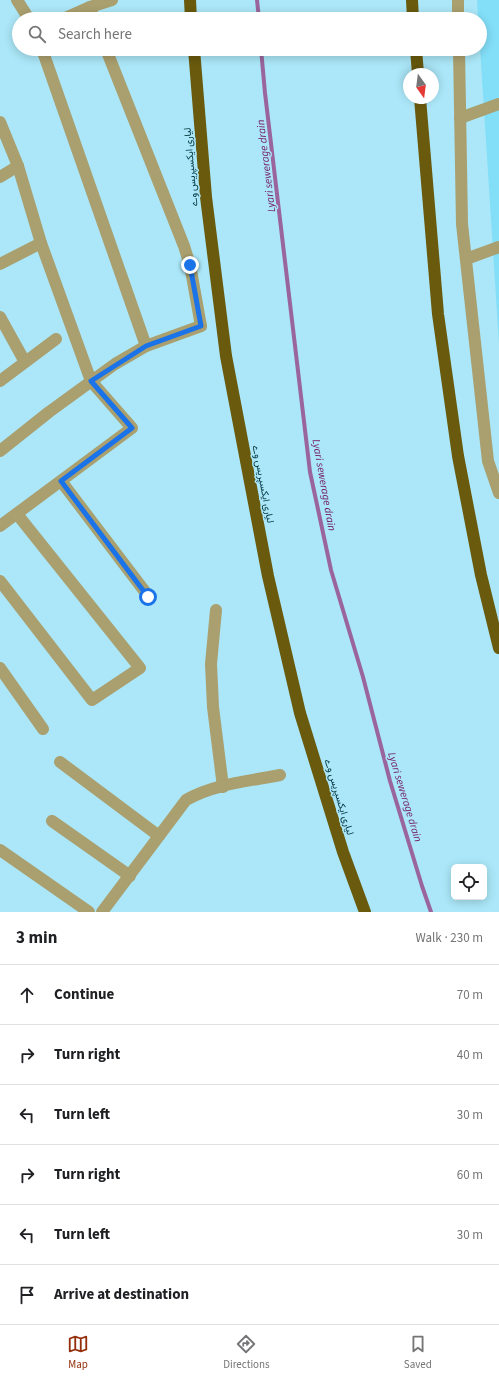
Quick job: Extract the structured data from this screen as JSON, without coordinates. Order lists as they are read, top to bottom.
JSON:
{
  "streets": {
    "highway": ["لیاری ایکسپریس وے"]
  },
  "water": ["Lyari sewerage drain"],
  "north": "bottom",
  "page": {
    "search": "Search here",
    "heading": ["3 min", "Walk · 230 m"],
    "list": [
      ["Continue", "70 m"],
      ["Turn right", "40 m"],
      ["Turn left", "30 m"],
      ["Turn right", "60 m"],
      ["Turn left", "30 m"],
      "Arrive at destination"
    ],
    "nav": ["Map", "Directions", "Saved"]
  }
}
